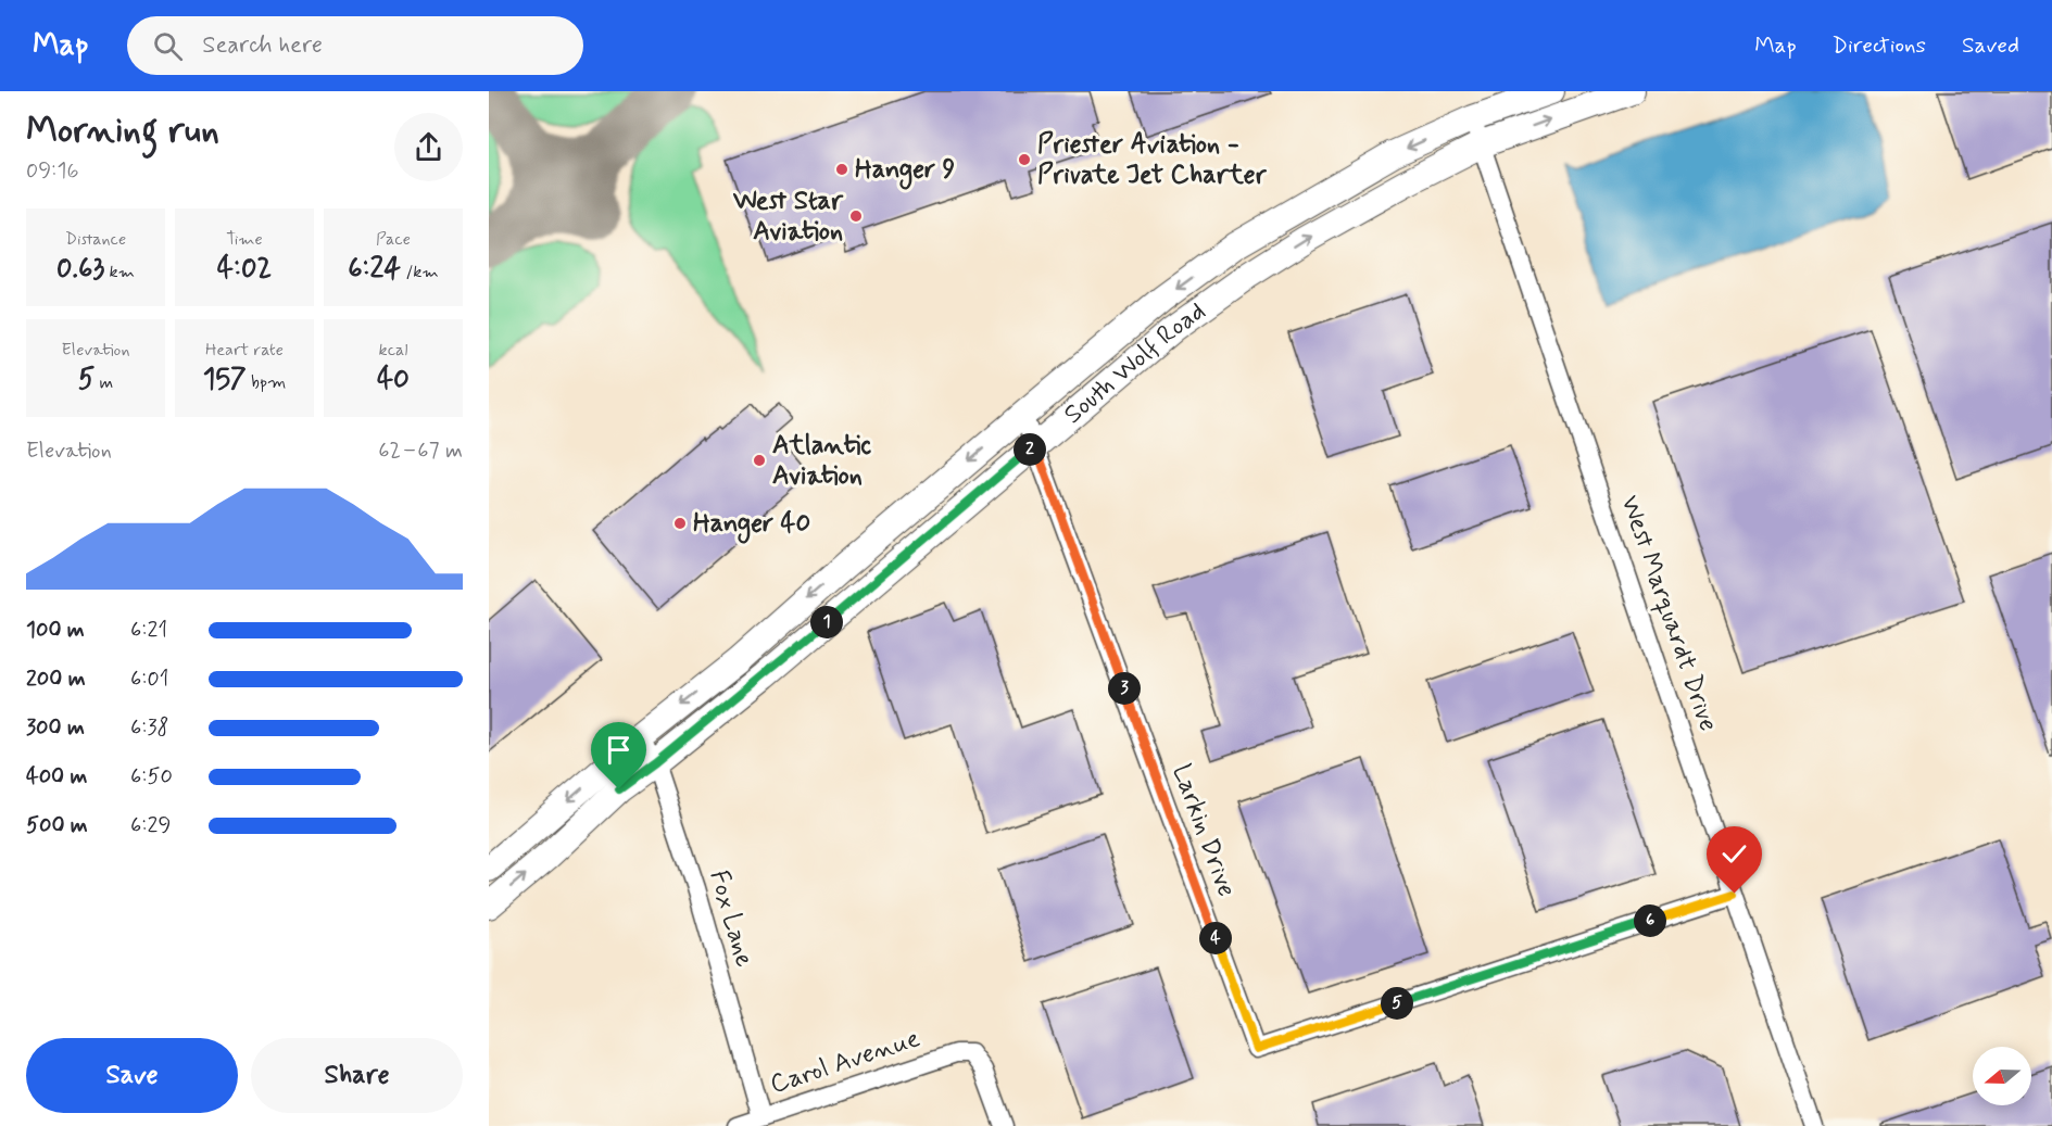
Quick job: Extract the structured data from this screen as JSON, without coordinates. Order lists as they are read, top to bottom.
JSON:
{
  "streets": {
    "main road": ["South Wolf Road"],
    "street": [
      "West Marquardt Drive",
      "Larkin Drive",
      "Fox Lane",
      "Carol Avenue"
    ]
  },
  "crossings": [
    ["South Wolf Road", "West Marquardt Drive"],
    ["South Wolf Road", "Larkin Drive"],
    ["South Wolf Road", "Fox Lane"],
    ["West Marquardt Drive", "Larkin Drive"],
    ["Fox Lane", "Carol Avenue"]
  ],
  "places": [
    "Priester Aviation - Private Jet Charter",
    "Hanger 9",
    "West Star Aviation",
    "Atlantic Aviation",
    "Hanger 40"
  ],
  "north": "left",
  "page": {
    "header": "Map",
    "search": "Search here",
    "nav": ["Map", "Directions", "Saved"],
    "heading": ["Morning run", "09:16"],
    "stats": [
      ["Distance", "0.63 km"],
      ["Time", "4:02"],
      ["Pace", "6:24 /km"],
      ["Elevation", "5 m"],
      ["Heart rate", "157 bpm"],
      ["kcal", "40"]
    ],
    "chart": ["Elevation", "62–67 m"],
    "pins": [
      "2",
      "1",
      "3",
      "6",
      "4",
      "5"
    ],
    "list": [
      {
        "name": "100 m",
        "note": "6:21"
      },
      {
        "name": "200 m",
        "note": "6:01"
      },
      {
        "name": "300 m",
        "note": "6:38"
      },
      {
        "name": "400 m",
        "note": "6:50"
      },
      {
        "name": "500 m",
        "note": "6:29"
      }
    ],
    "buttons": ["Save", "Share"]
  }
}
